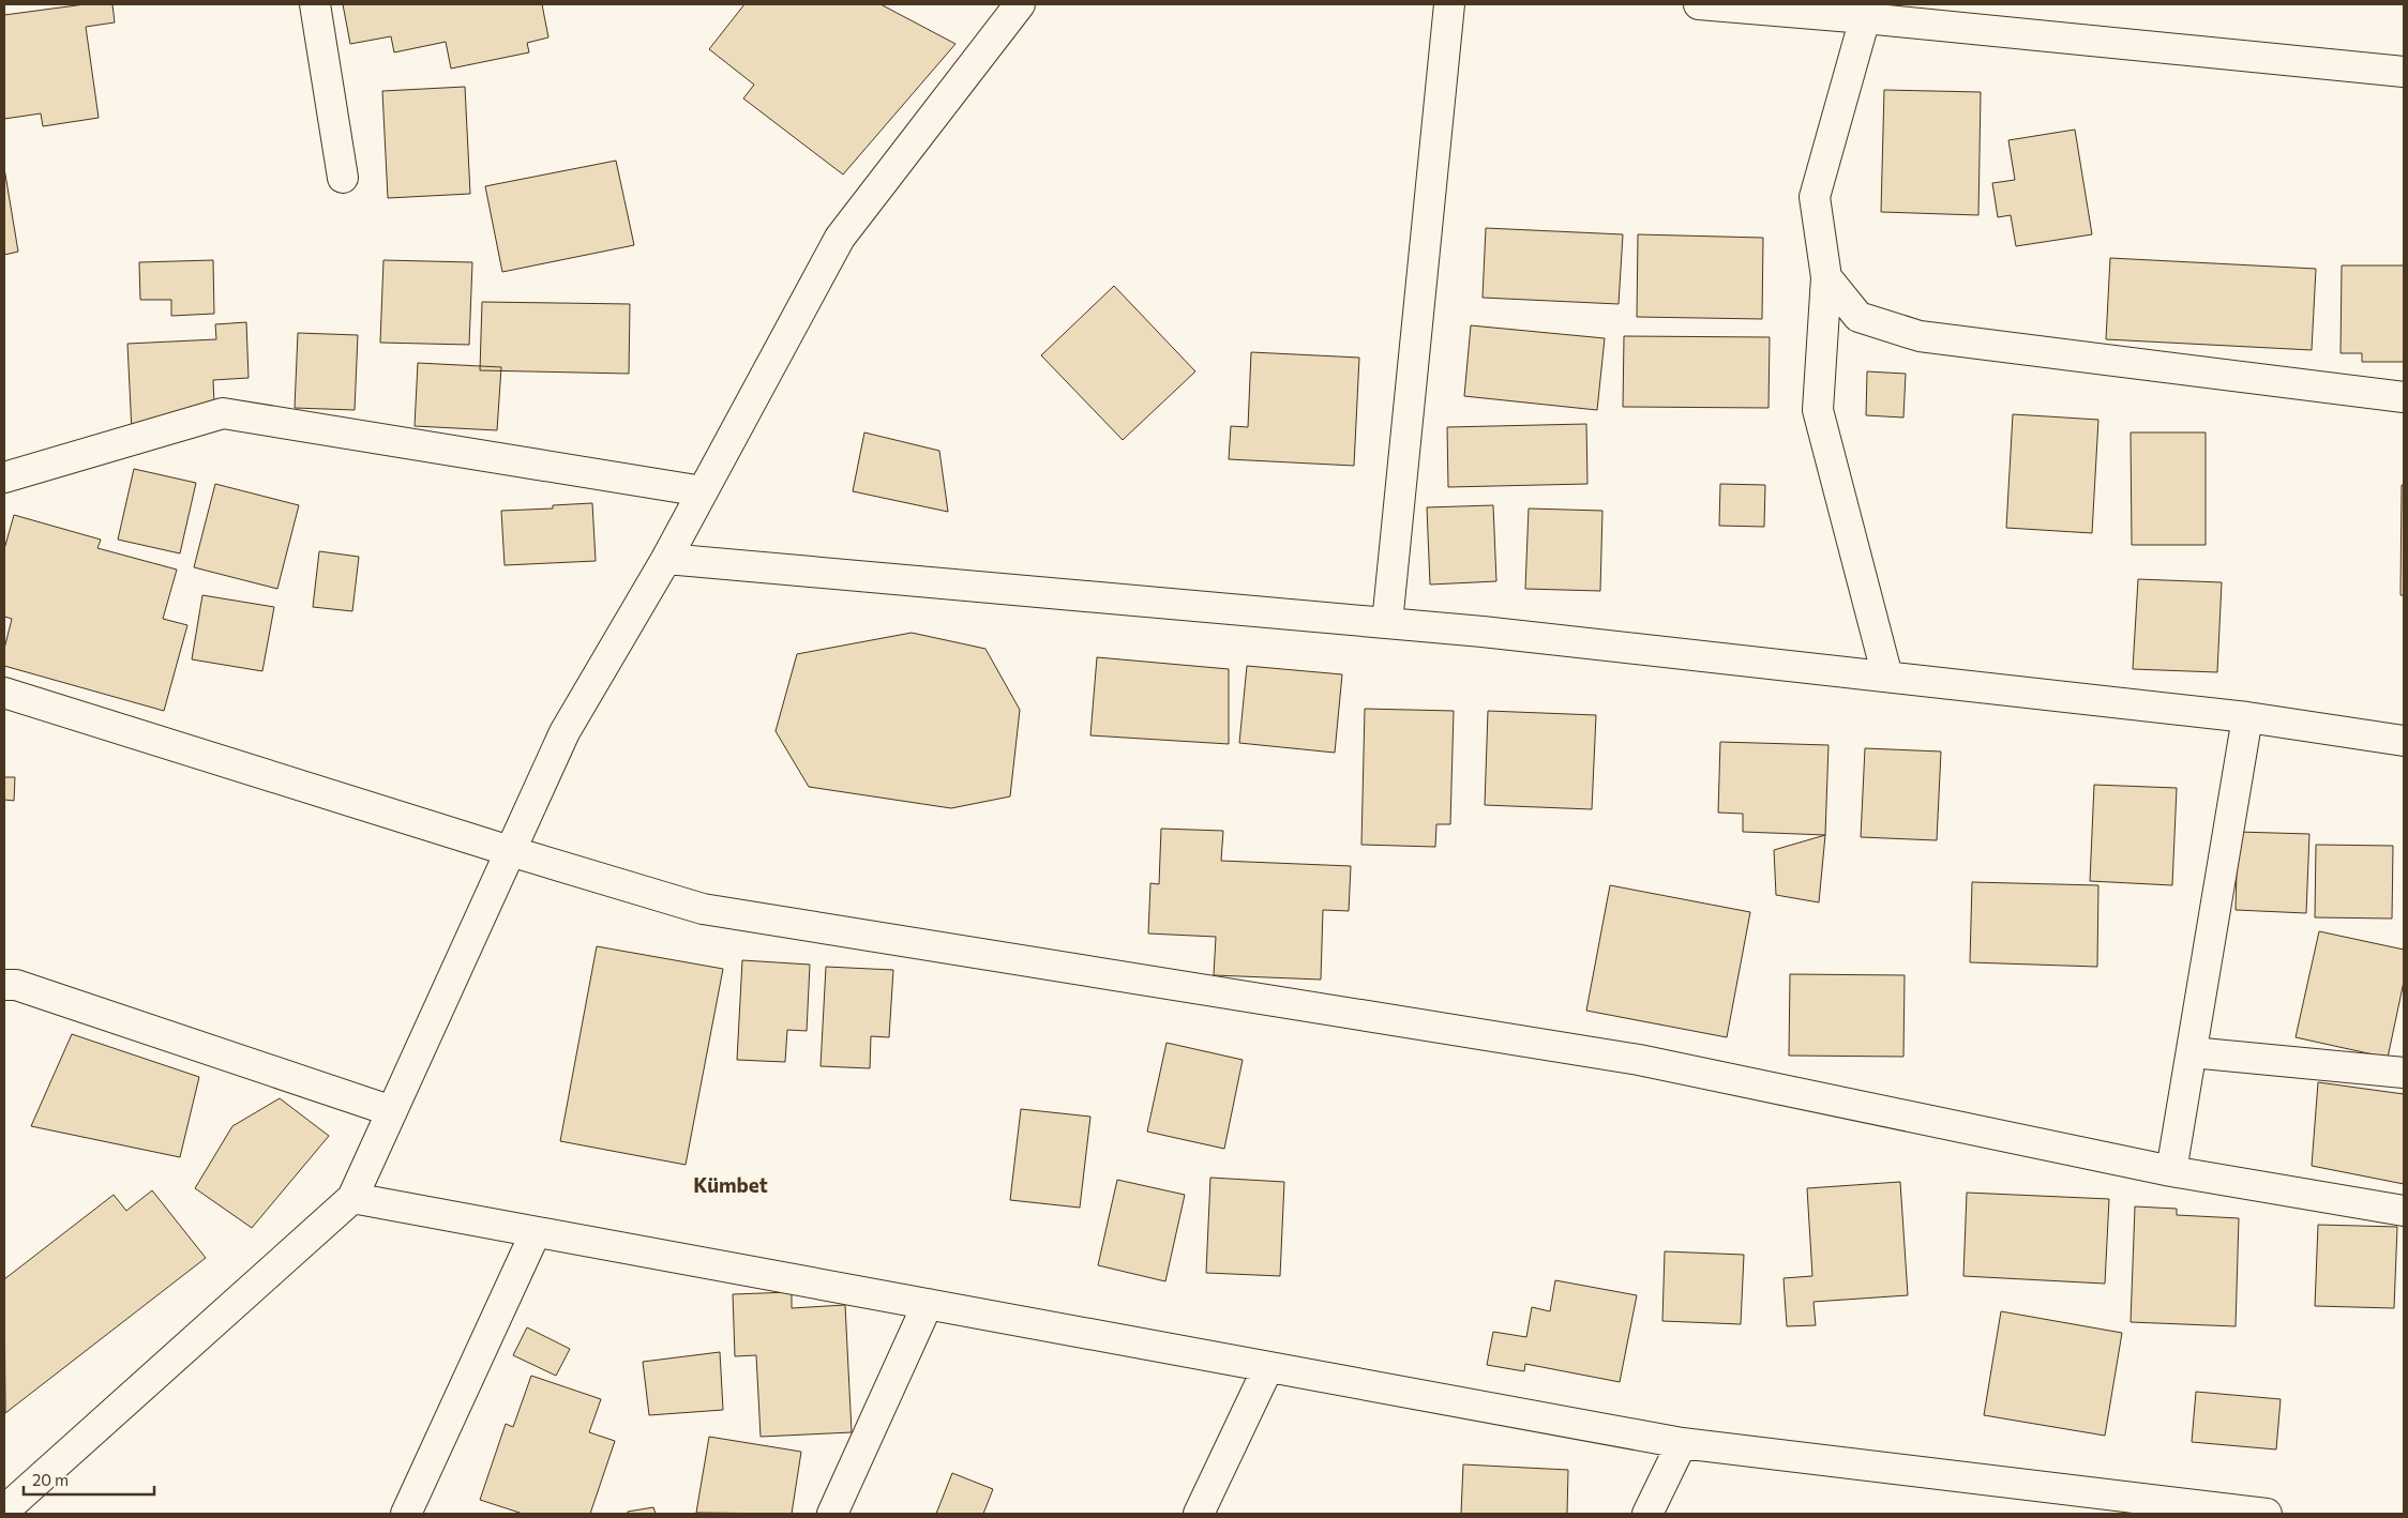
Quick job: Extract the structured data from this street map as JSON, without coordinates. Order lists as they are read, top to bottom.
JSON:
{
  "districts": ["Kümbet"],
  "scale_bar": "20 m"
}
